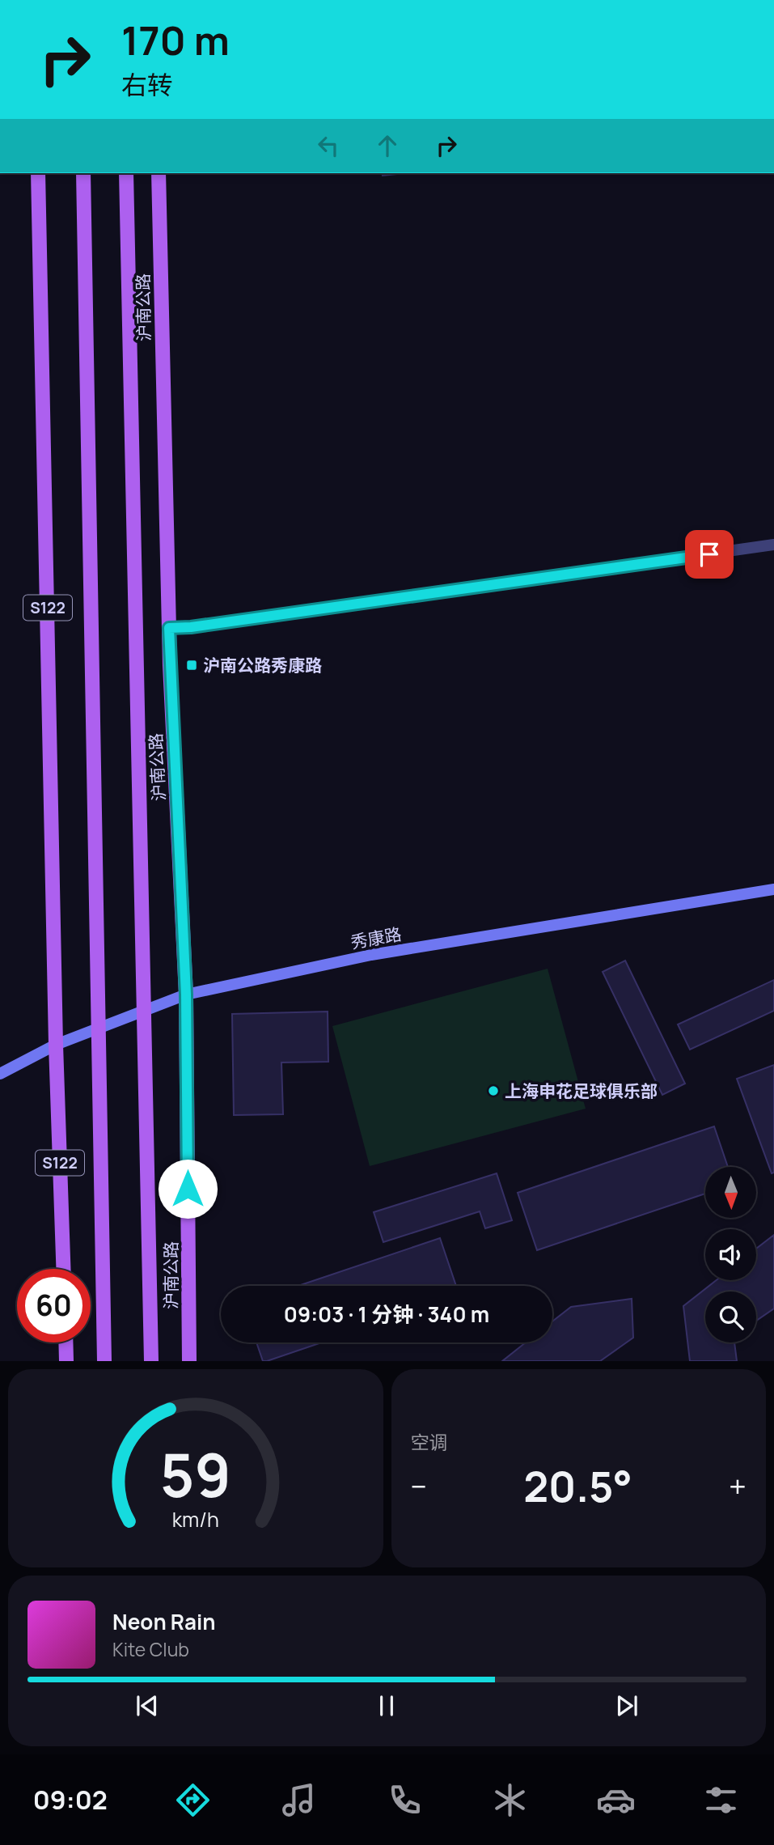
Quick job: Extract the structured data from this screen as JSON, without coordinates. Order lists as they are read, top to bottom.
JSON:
{
  "streets": {
    "main road": ["沪南公路", "S122"],
    "street": ["秀康路"]
  },
  "crossings": [
    ["沪南公路", "秀康路"],
    ["S122", "秀康路"]
  ],
  "places": {
    "transit": ["沪南公路秀康路"],
    "other": ["上海申花足球俱乐部"]
  },
  "north": "bottom",
  "page": {
    "turn": ["170 m", "右转"],
    "limit": "60",
    "trip": "09:03 · 1 分钟 · 340 m",
    "tile": "空调",
    "heat": ["−", "20.5°", "+"],
    "song": ["Neon Rain", "Kite Club"],
    "tabs": "09:02",
    "gauge": ["59", "km/h"]
  }
}
